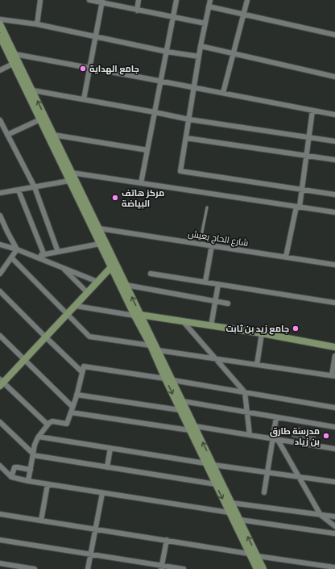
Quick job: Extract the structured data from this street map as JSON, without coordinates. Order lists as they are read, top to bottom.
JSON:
{
  "streets": {
    "street": ["شارع الحاج يعيش"]
  },
  "places": [
    "جامع الهداية",
    "مركز هاتف البياضة",
    "جامع زيد بن ثابت",
    "مدرسة طارق بن زياد"
  ]
}
